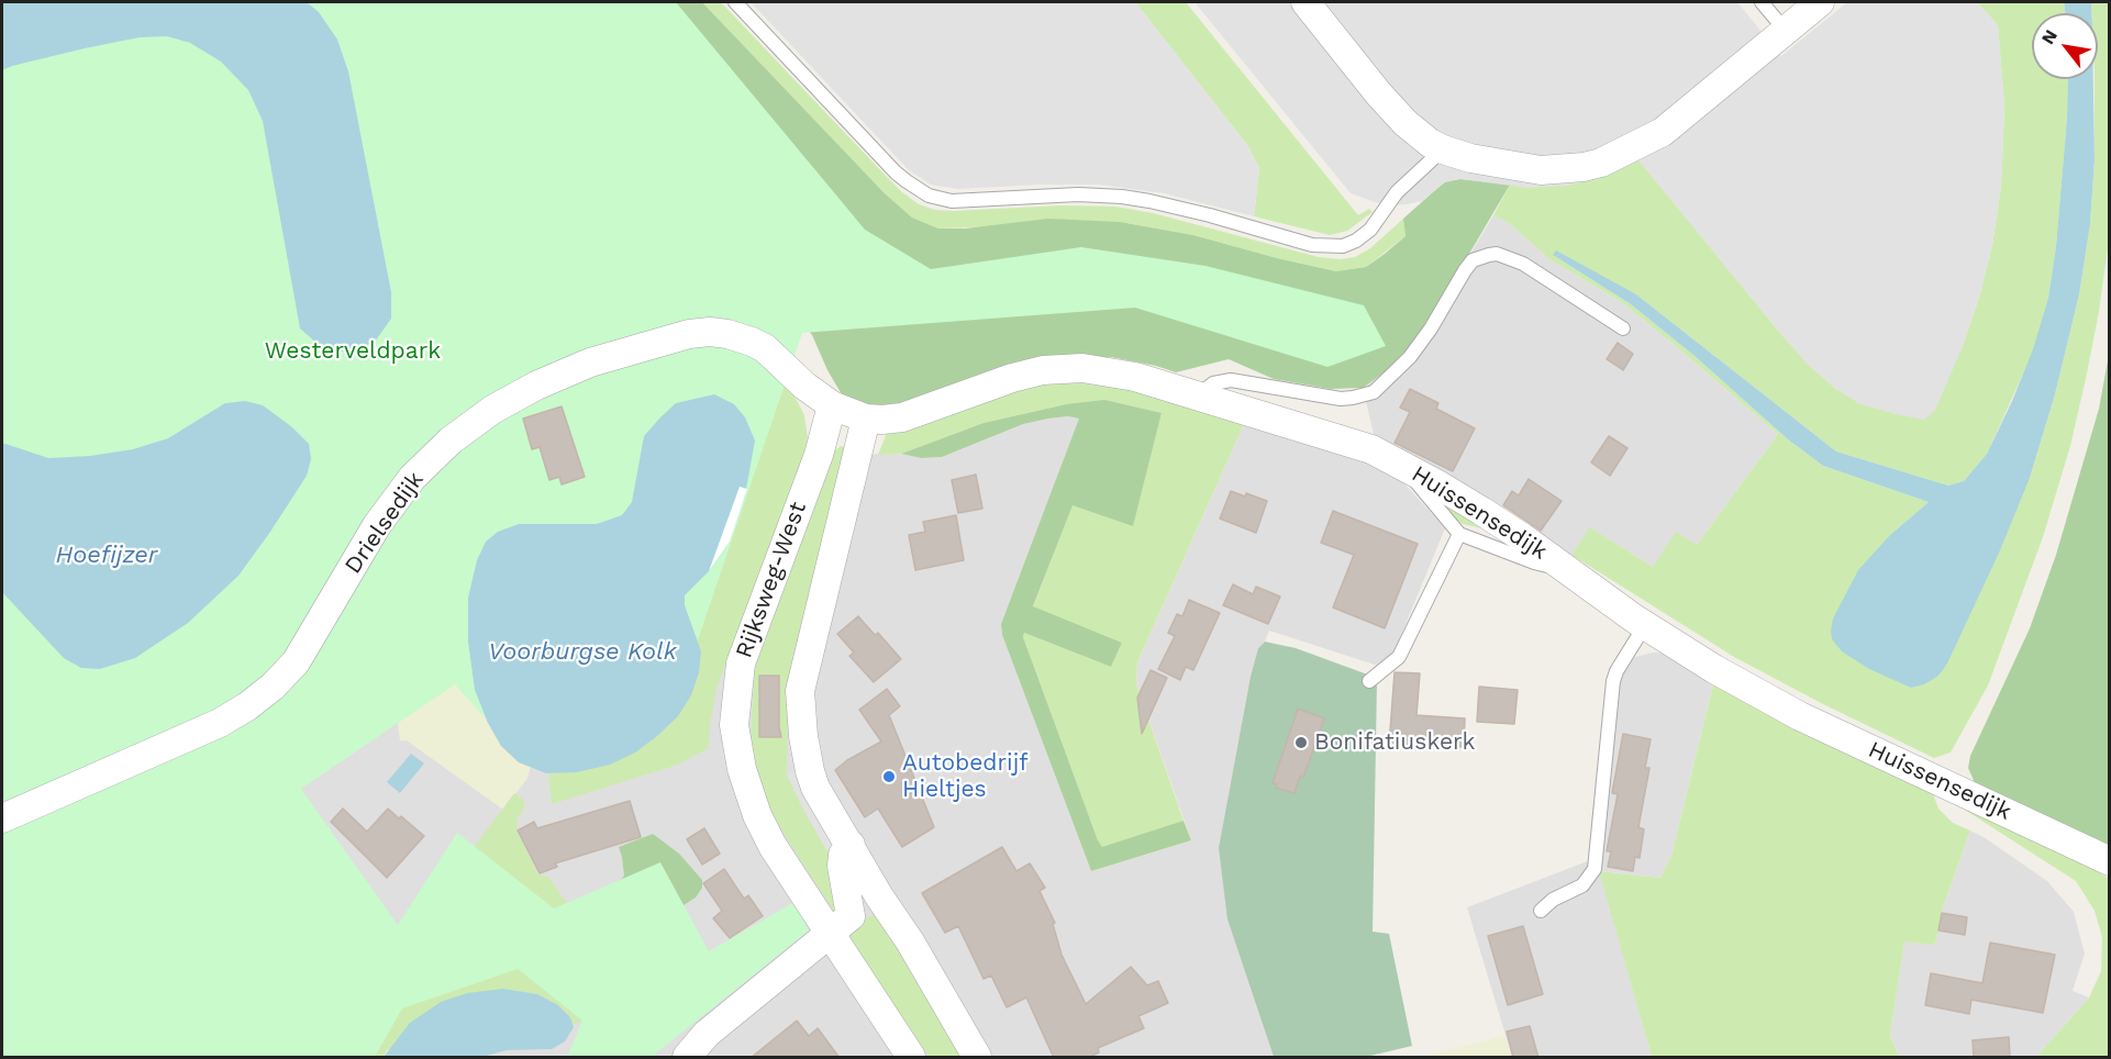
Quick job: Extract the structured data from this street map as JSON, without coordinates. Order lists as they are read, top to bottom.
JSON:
{
  "streets": {
    "street": ["Huissensedijk", "Drielsedijk", "Rijksweg-West"]
  },
  "crossings": [
    ["Huissensedijk", "Drielsedijk"],
    ["Huissensedijk", "Rijksweg-West"]
  ],
  "water": ["Hoefijzer", "Voorburgse Kolk"],
  "parks": ["Westerveldpark"],
  "places": ["Bonifatiuskerk", "Autobedrijf Hieltjes"],
  "north": "top left"
}
